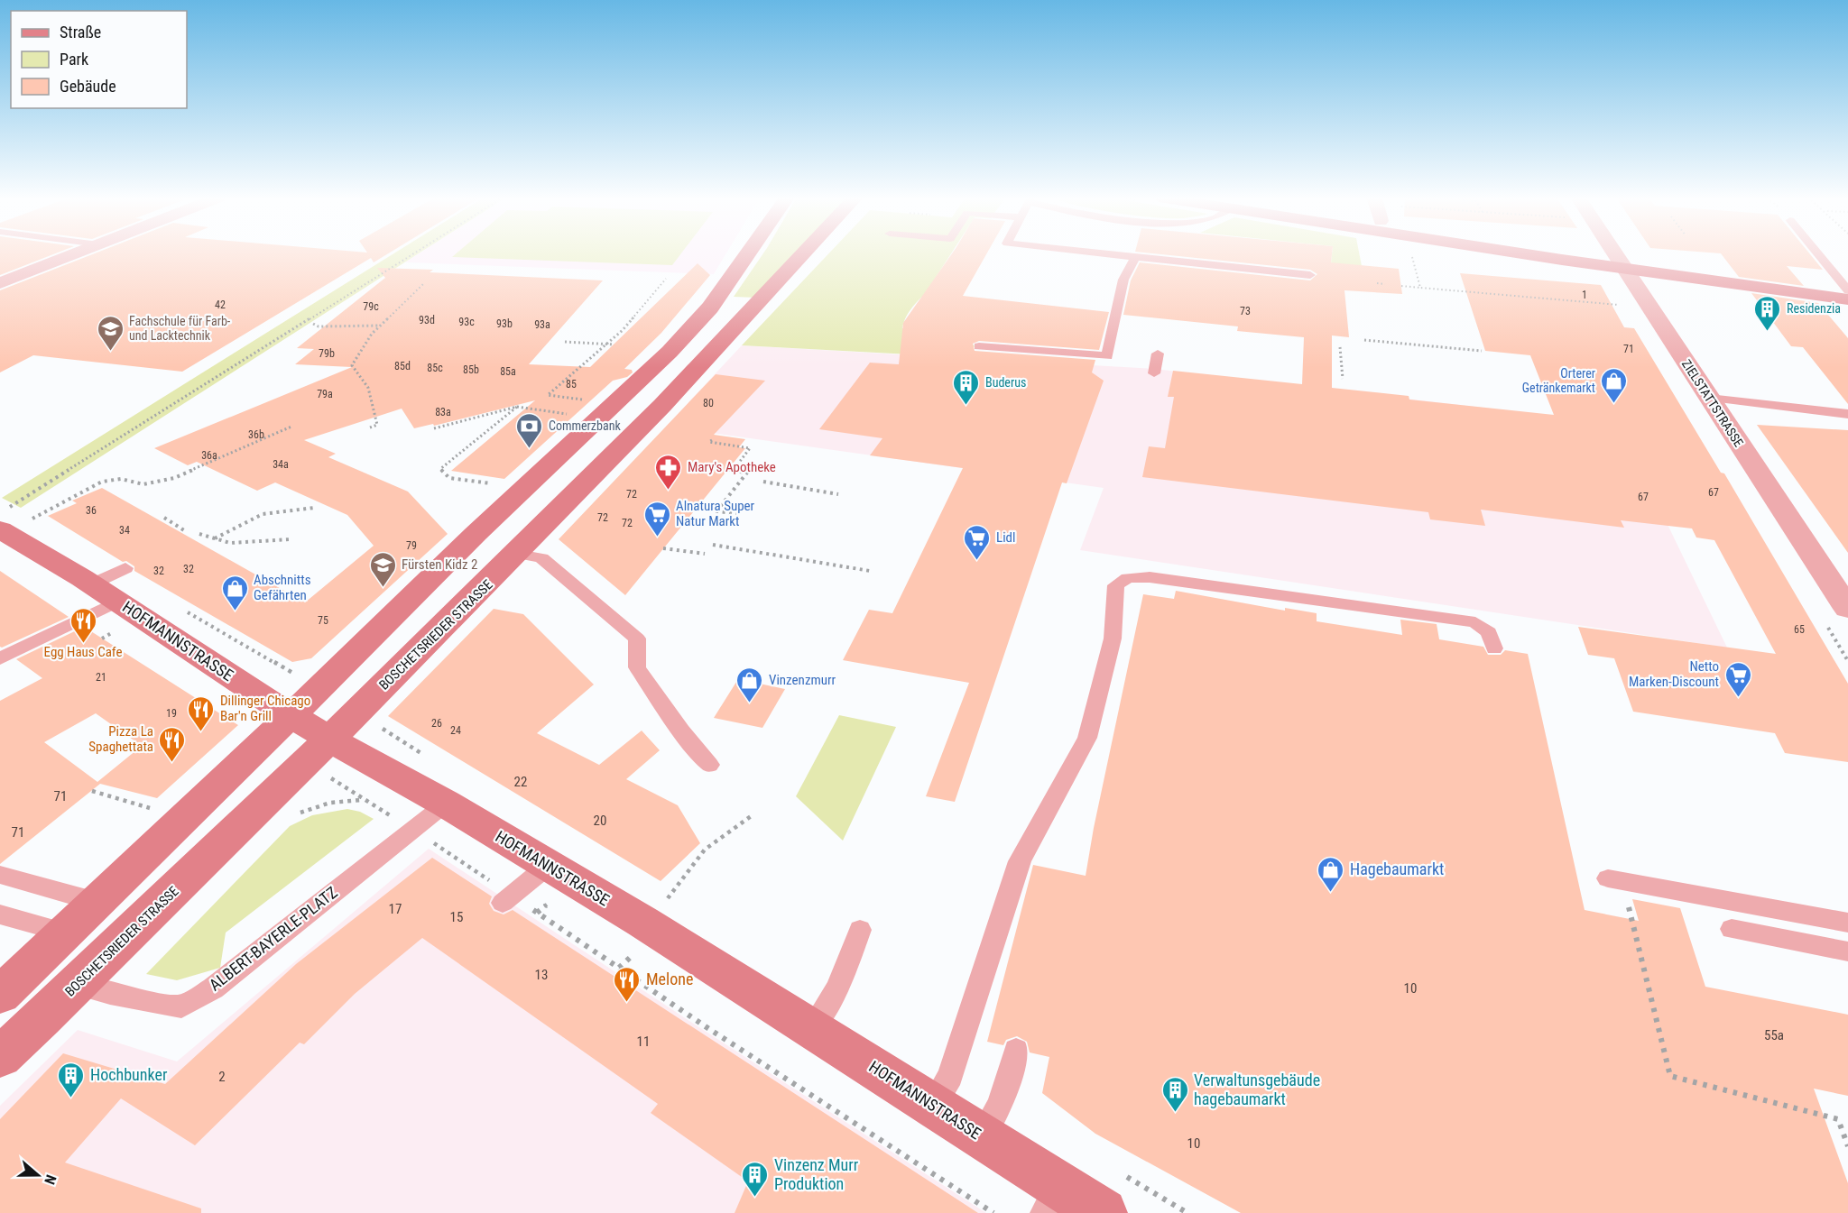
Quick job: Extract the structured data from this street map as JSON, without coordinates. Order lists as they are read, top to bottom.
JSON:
{
  "streets": {
    "main road": ["BOSCHETSRIEDER STRASSE", "HOFMANNSTRASSE"],
    "street": ["ZIELSTATTSTRASSE"],
    "lane": ["ALBERT-BAYERLE-PLATZ"]
  },
  "crossings": [
    ["BOSCHETSRIEDER STRASSE", "HOFMANNSTRASSE"],
    ["BOSCHETSRIEDER STRASSE", "ALBERT-BAYERLE-PLATZ"],
    ["HOFMANNSTRASSE", "ALBERT-BAYERLE-PLATZ"]
  ],
  "places": {
    "building": [
      "Residenzia",
      "Buderus",
      "Hochbunker",
      "Verwaltunsgebäude hagebaumarkt",
      "Vinzenz Murr Produktion"
    ],
    "school or university": ["Fachschule für Farb- und Lacktechnik", "Fürsten Kidz 2"],
    "shop": [
      "Orterer Getränkemarkt",
      "Abschnitts Gefährten",
      "Vinzenzmurr",
      "Hagebaumarkt"
    ],
    "bank": ["Commerzbank"],
    "pharmacy": ["Mary's Apotheke"],
    "supermarket": ["Alnatura Super Natur Markt", "Lidl", "Netto Marken-Discount"],
    "restaurant": [
      "Egg Haus Cafe",
      "Dillinger Chicago Bar'n Grill",
      "Pizza La Spaghettata",
      "Melone"
    ]
  },
  "house_numbers": [
    "1",
    "42",
    "79c",
    "73",
    "93d",
    "93c",
    "93b",
    "93a",
    "71",
    "79b",
    "85d",
    "85c",
    "85b",
    "85a",
    "85",
    "79a",
    "80",
    "83a",
    "36b",
    "36a",
    "34a",
    "67",
    "72",
    "67",
    "36",
    "72",
    "72",
    "34",
    "79",
    "32",
    "32",
    "75",
    "65",
    "21",
    "19",
    "26",
    "24",
    "22",
    "71",
    "20",
    "71",
    "17",
    "15",
    "13",
    "10",
    "55a",
    "11",
    "2",
    "10"
  ],
  "legend": ["Straße", "Park", "Gebäude"],
  "north": "right"
}
